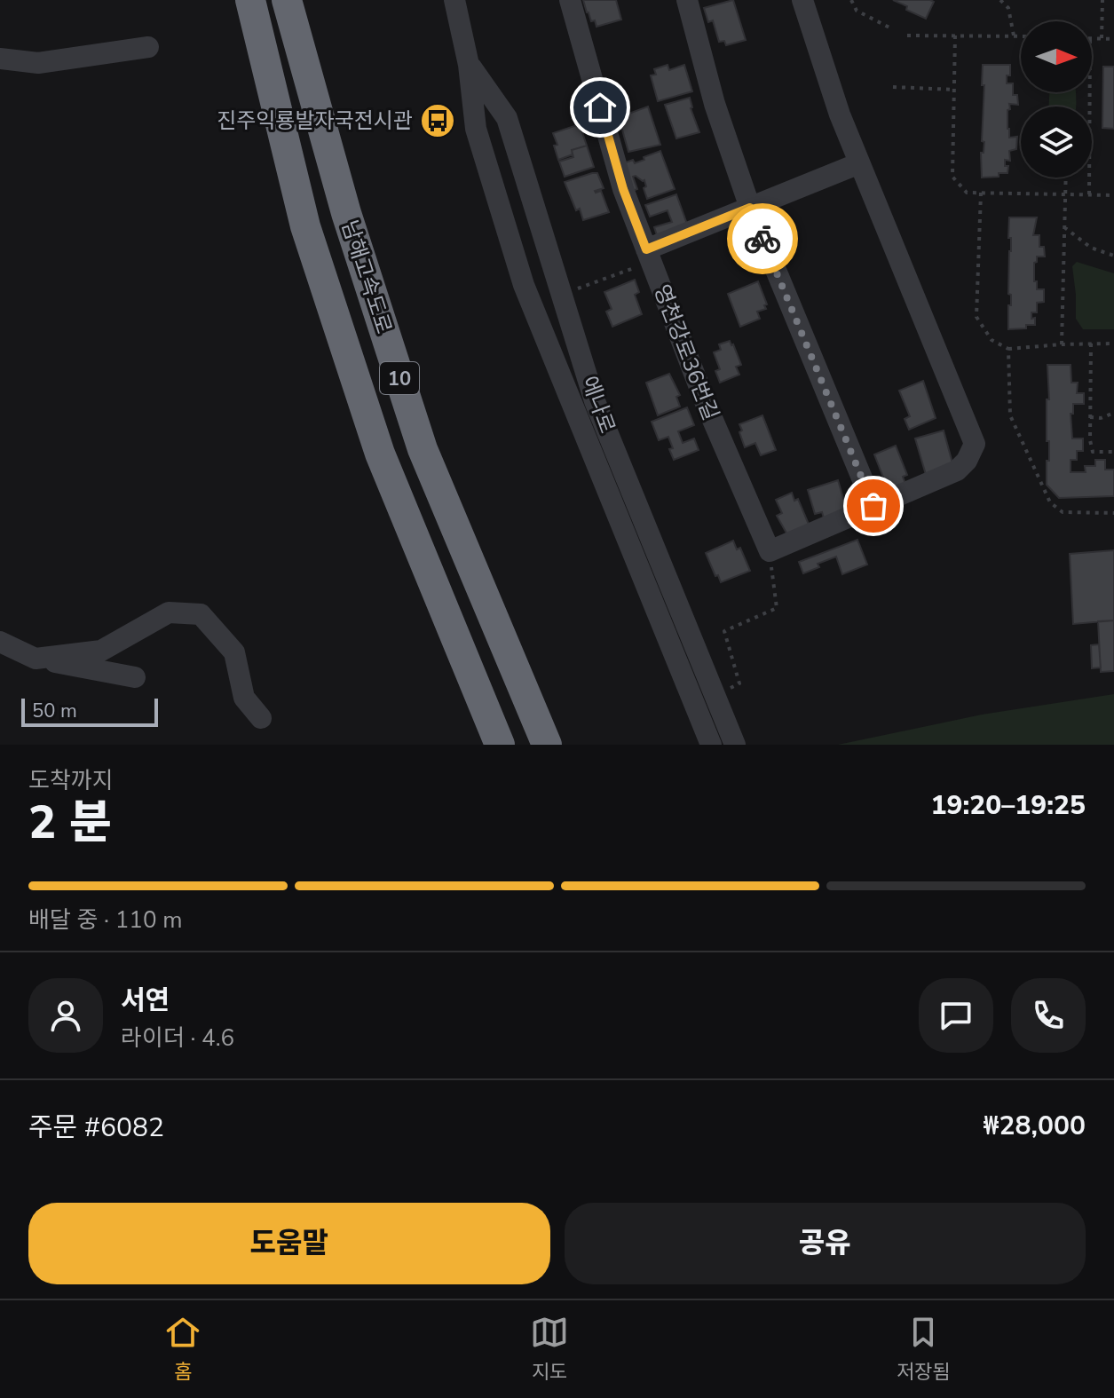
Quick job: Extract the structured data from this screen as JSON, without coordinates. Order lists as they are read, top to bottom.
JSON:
{
  "streets": {
    "highway": ["남해고속도로", "10"],
    "street": ["영천강로36번길", "에나로"]
  },
  "places": {
    "bus stop": ["진주익룡발자국전시관"]
  },
  "scale_bar": "50 m",
  "north": "right",
  "page": {
    "scale": "50 m",
    "heading": ["2 분", "도착까지", "19:20–19:25"],
    "panel": [
      "서연",
      "라이더 · 4.6",
      "주문 #6082",
      "₩28,000"
    ],
    "bar": "배달 중 · 110 m",
    "buttons": ["도움말", "공유"],
    "tabs": ["홈", "지도", "저장됨"]
  }
}
